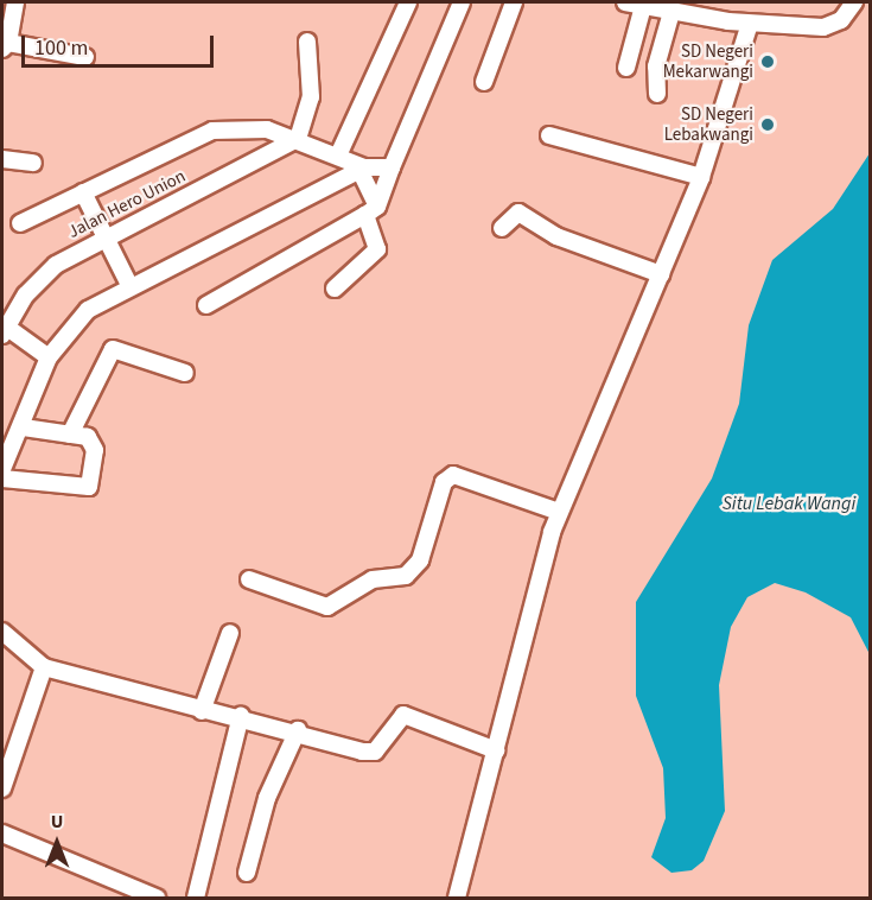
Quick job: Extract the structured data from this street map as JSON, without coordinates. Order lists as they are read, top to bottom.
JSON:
{
  "streets": {
    "street": ["Jalan Hero Union"]
  },
  "water": ["Situ Lebak Wangi"],
  "places": ["SD Negeri Mekarwangi", "SD Negeri Lebakwangi"],
  "scale_bar": "100 m",
  "north": "top"
}
